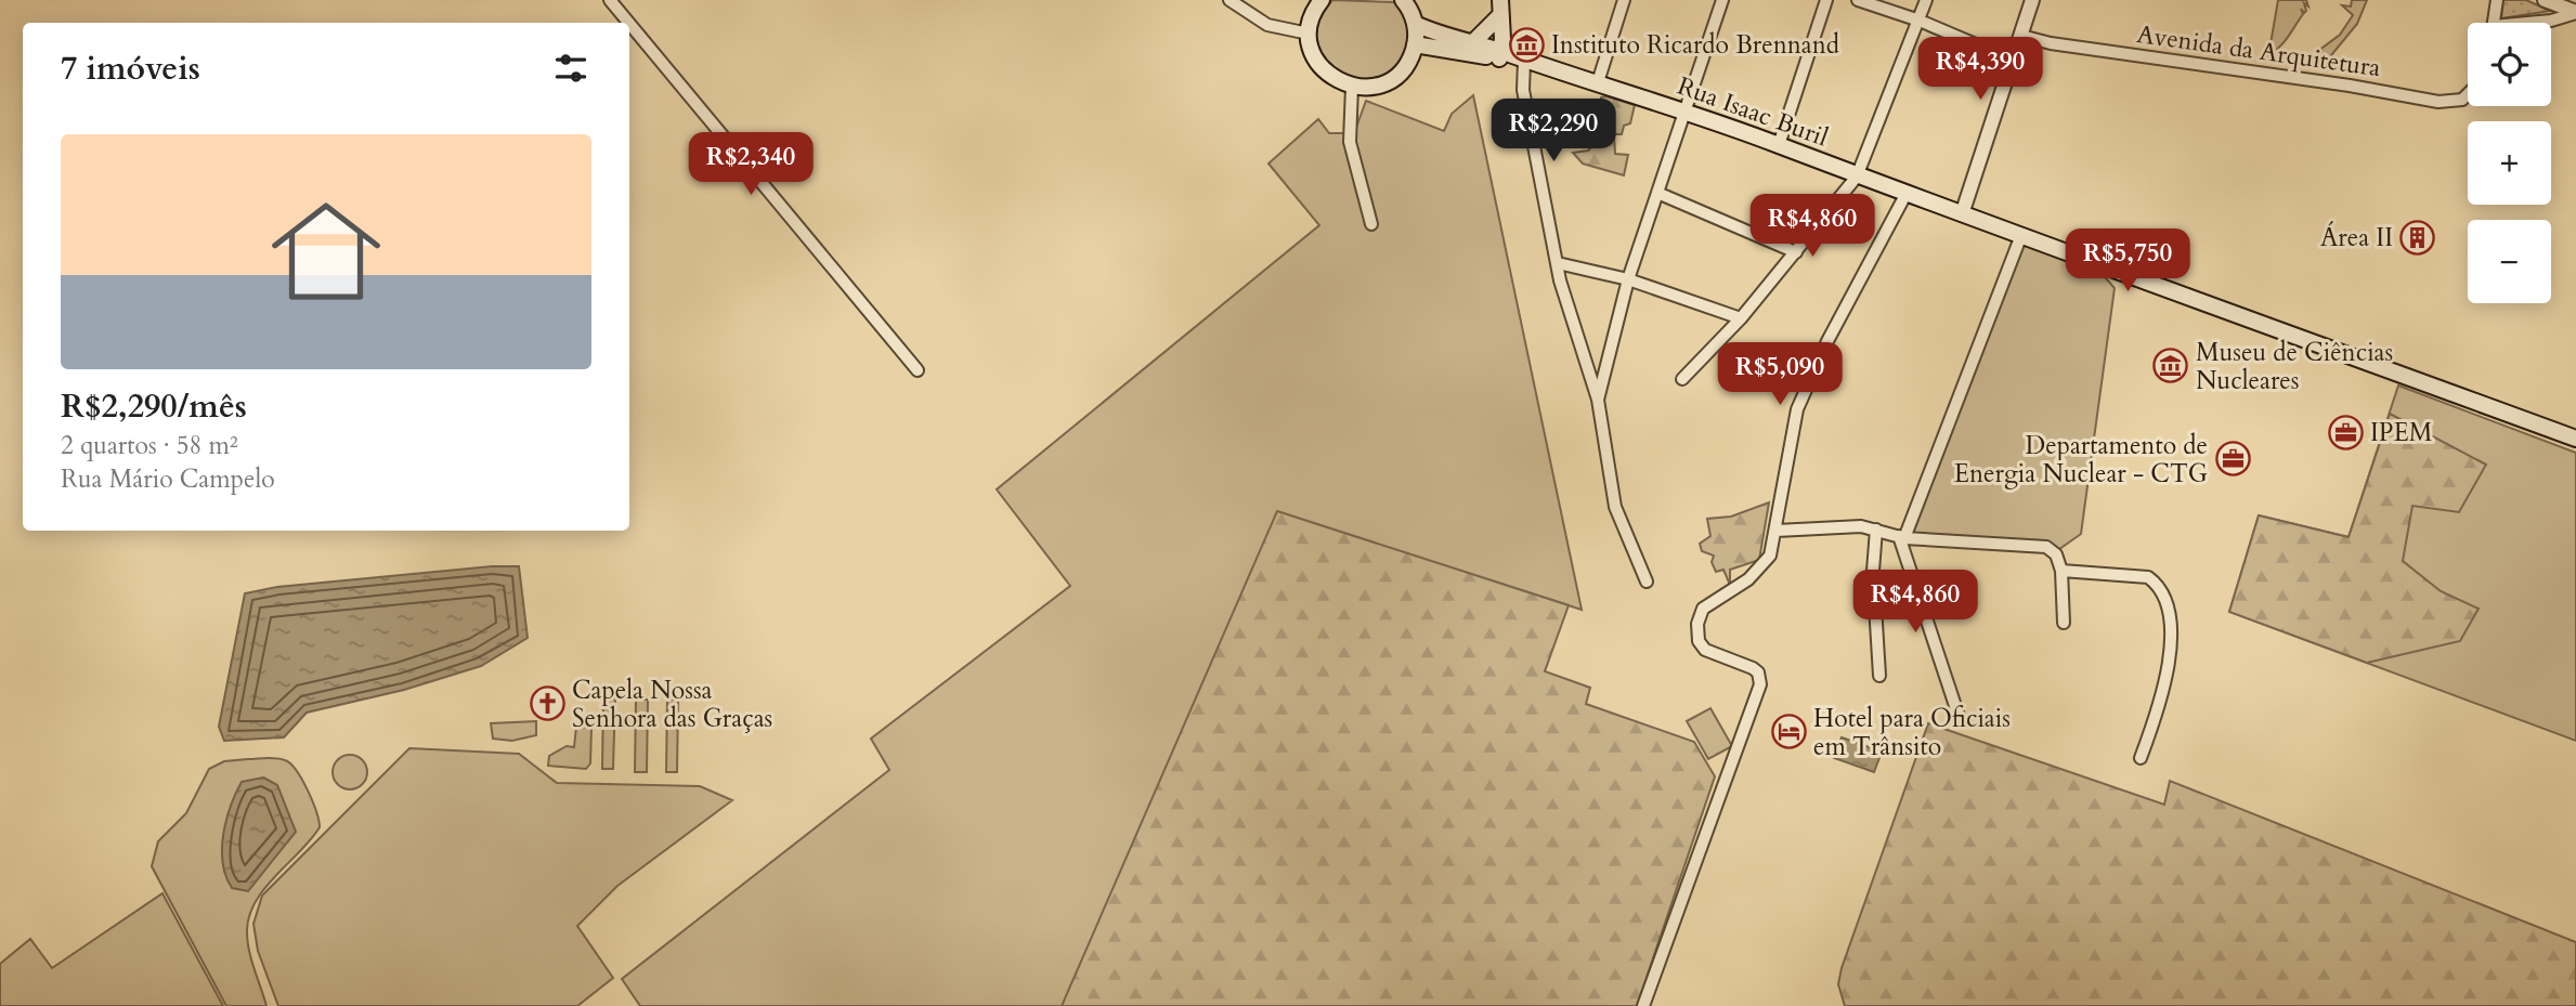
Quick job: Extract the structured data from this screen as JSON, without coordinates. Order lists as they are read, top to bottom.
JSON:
{
  "streets": {
    "main road": ["Rua Isaac Buril"],
    "street": ["Avenida da Arquitetura"]
  },
  "places": {
    "museum": ["Instituto Ricardo Brennand", "Museu de Ciências Nucleares"],
    "building": ["Área II"],
    "office": ["IPEM", "Departamento de Energia Nuclear - CTG"],
    "church": ["Capela Nossa Senhora das Graças"],
    "hotel": ["Hotel para Oficiais em Trânsito"]
  },
  "page": {
    "map_buttons": ["+", "−"],
    "heading": "7 imóveis",
    "price": [
      "R$4,390",
      "R$2,290",
      "R$2,340",
      "R$4,860",
      "R$5,750",
      "R$5,090",
      "R$4,860"
    ],
    "list": [
      {
        "name": "R$2,290/mês",
        "note": "2 quartos · 58 m² · Rua Mário Campelo"
      }
    ]
  }
}
